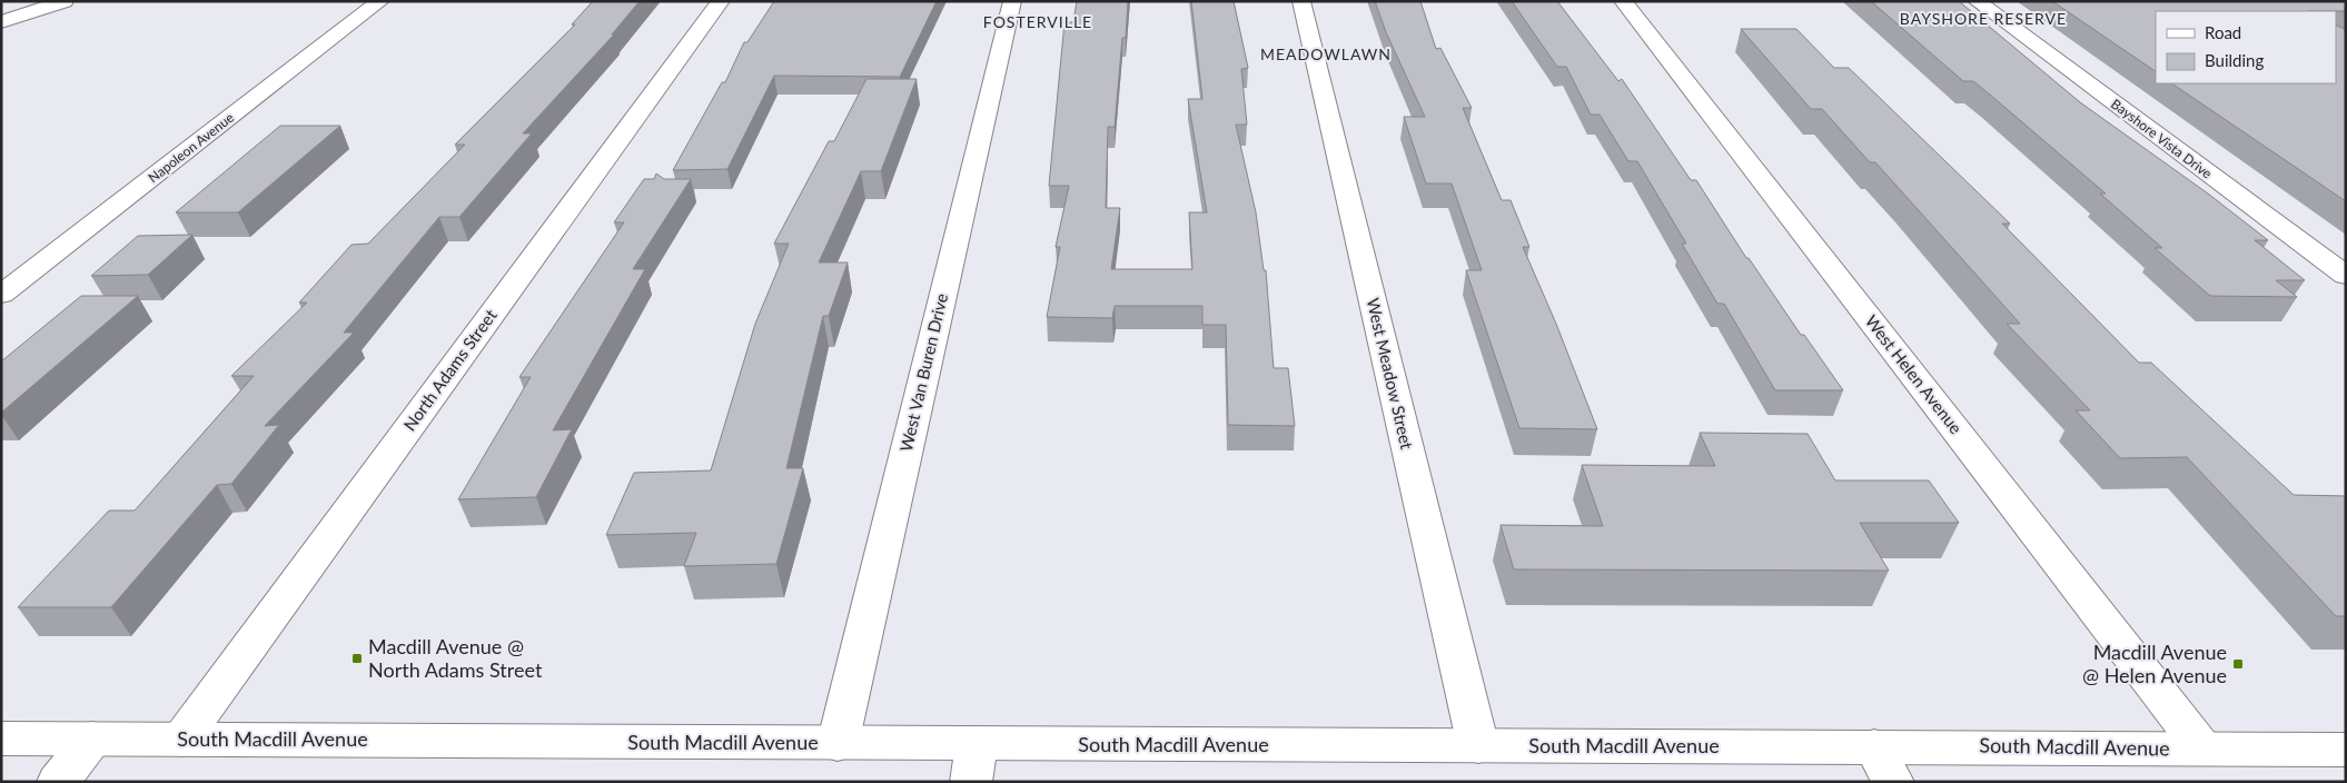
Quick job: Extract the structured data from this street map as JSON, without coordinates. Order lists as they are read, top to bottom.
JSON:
{
  "streets": {
    "street": [
      "Bayshore Vista Drive",
      "Napoleon Avenue",
      "North Adams Street",
      "West Van Buren Drive",
      "West Meadow Street",
      "West Helen Avenue",
      "South Macdill Avenue"
    ]
  },
  "crossings": [
    ["North Adams Street", "South Macdill Avenue"],
    ["West Van Buren Drive", "South Macdill Avenue"],
    ["West Meadow Street", "South Macdill Avenue"],
    ["West Helen Avenue", "South Macdill Avenue"]
  ],
  "districts": ["BAYSHORE RESERVE", "FOSTERVILLE", "MEADOWLAWN"],
  "places": {
    "transit": ["Macdill Avenue @ North Adams Street", "Macdill Avenue @ Helen Avenue"]
  },
  "legend": ["Road", "Building"]
}
